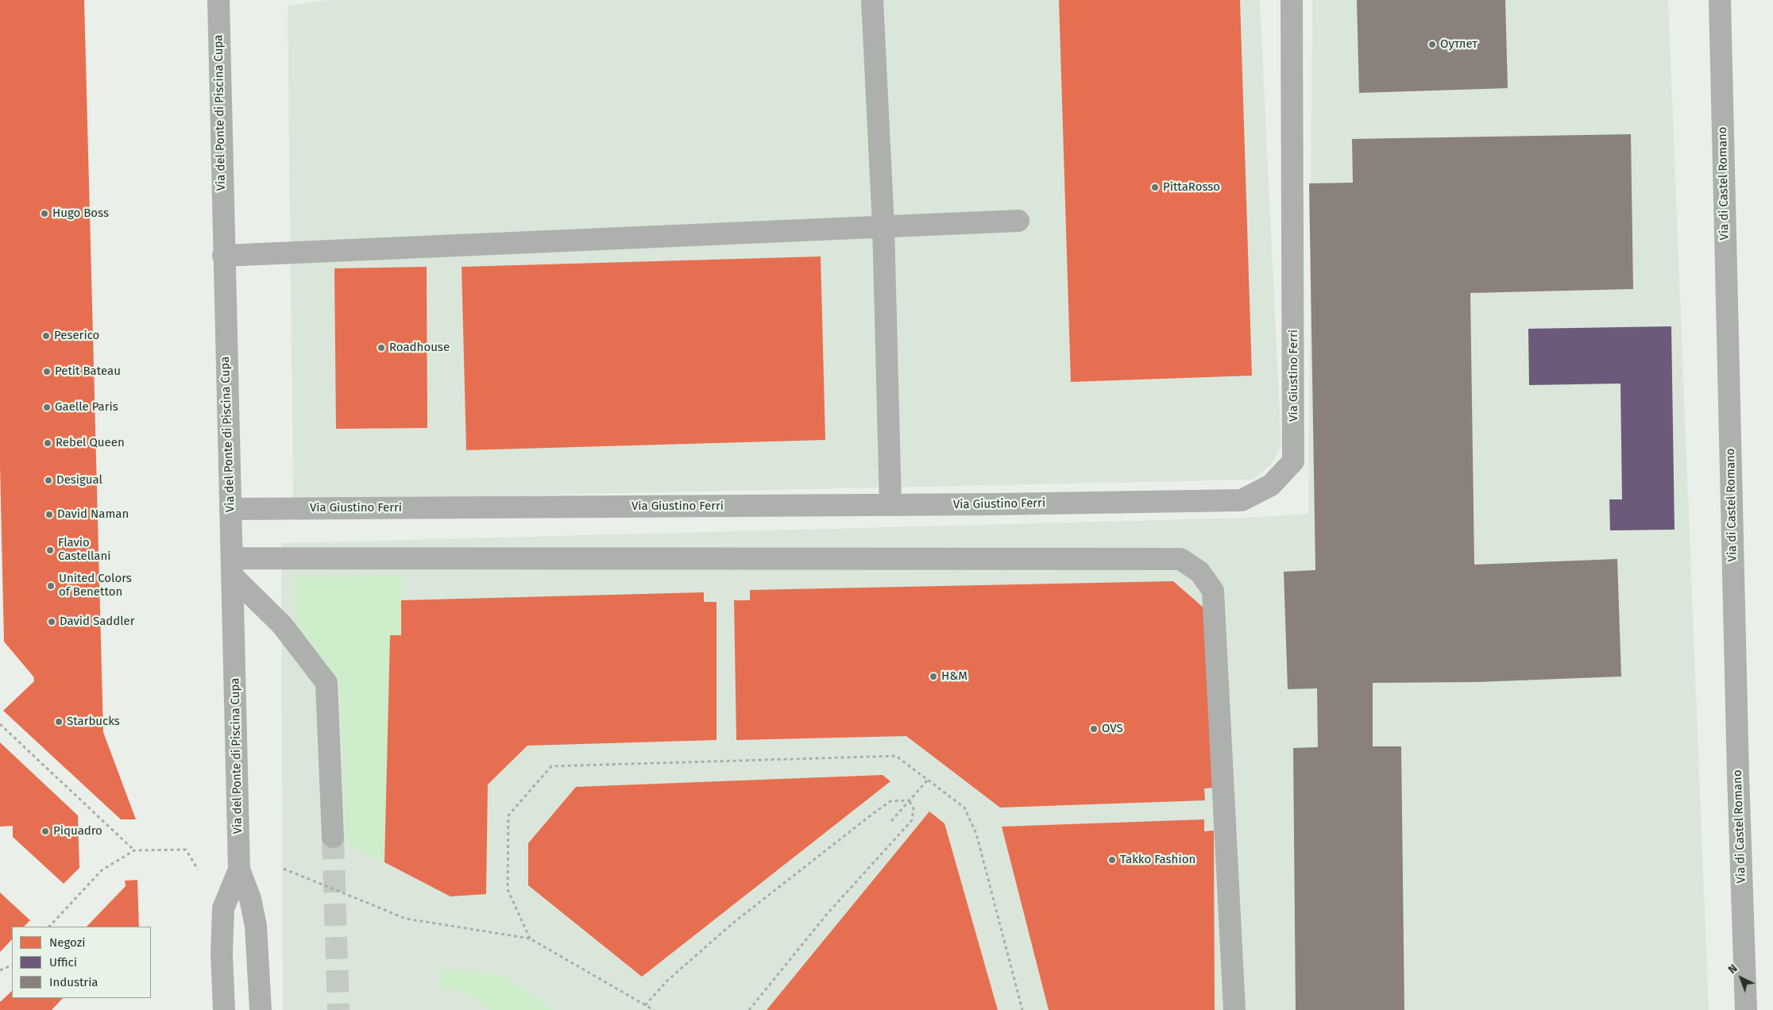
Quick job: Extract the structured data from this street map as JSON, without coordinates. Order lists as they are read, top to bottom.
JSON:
{
  "streets": {
    "street": ["Via del Ponte di Piscina Cupa", "Via di Castel Romano", "Via Giustino Ferri"]
  },
  "crossings": [
    ["Via del Ponte di Piscina Cupa", "Via Giustino Ferri"]
  ],
  "places": [
    "Оутлет",
    "PittaRosso",
    "Hugo Boss",
    "Peserico",
    "Roadhouse",
    "Petit Bateau",
    "Gaelle Paris",
    "Rebel Queen",
    "Desigual",
    "David Naman",
    "Flavio Castellani",
    "United Colors of Benetton",
    "David Saddler",
    "H&M",
    "Starbucks",
    "OVS",
    "Piquadro",
    "Takko Fashion"
  ],
  "legend": ["Negozi", "Uffici", "Industria"],
  "north": "top left"
}
